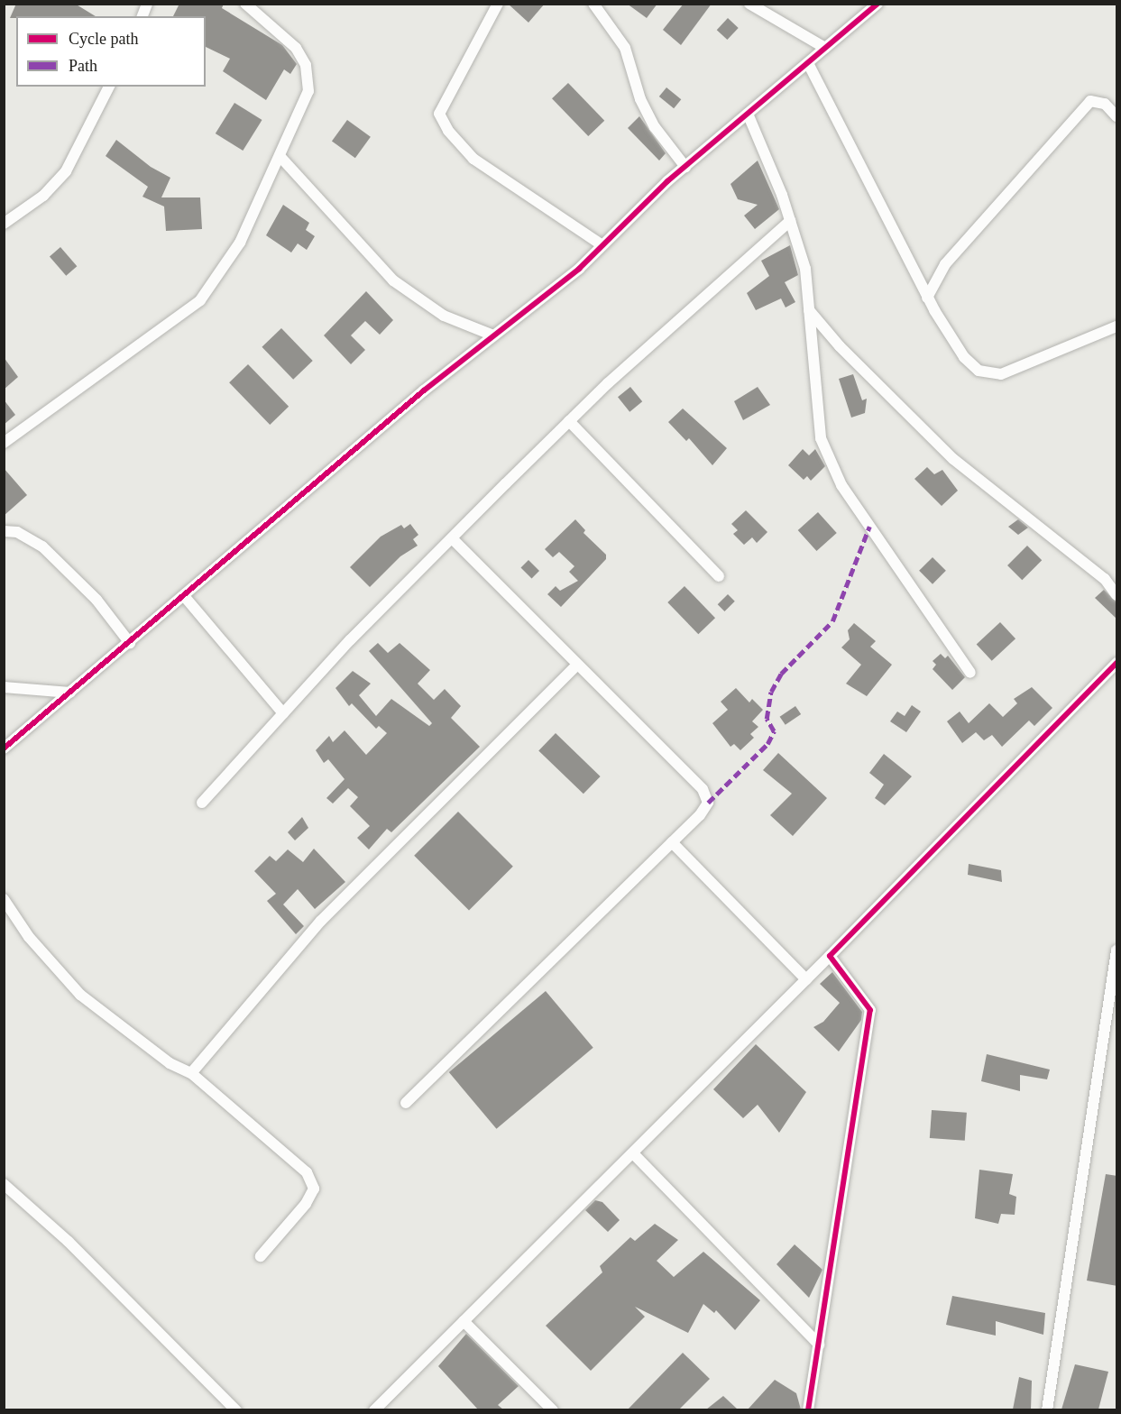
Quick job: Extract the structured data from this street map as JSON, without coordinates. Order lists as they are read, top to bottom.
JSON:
{
  "legend": ["Cycle path", "Path"]
}
